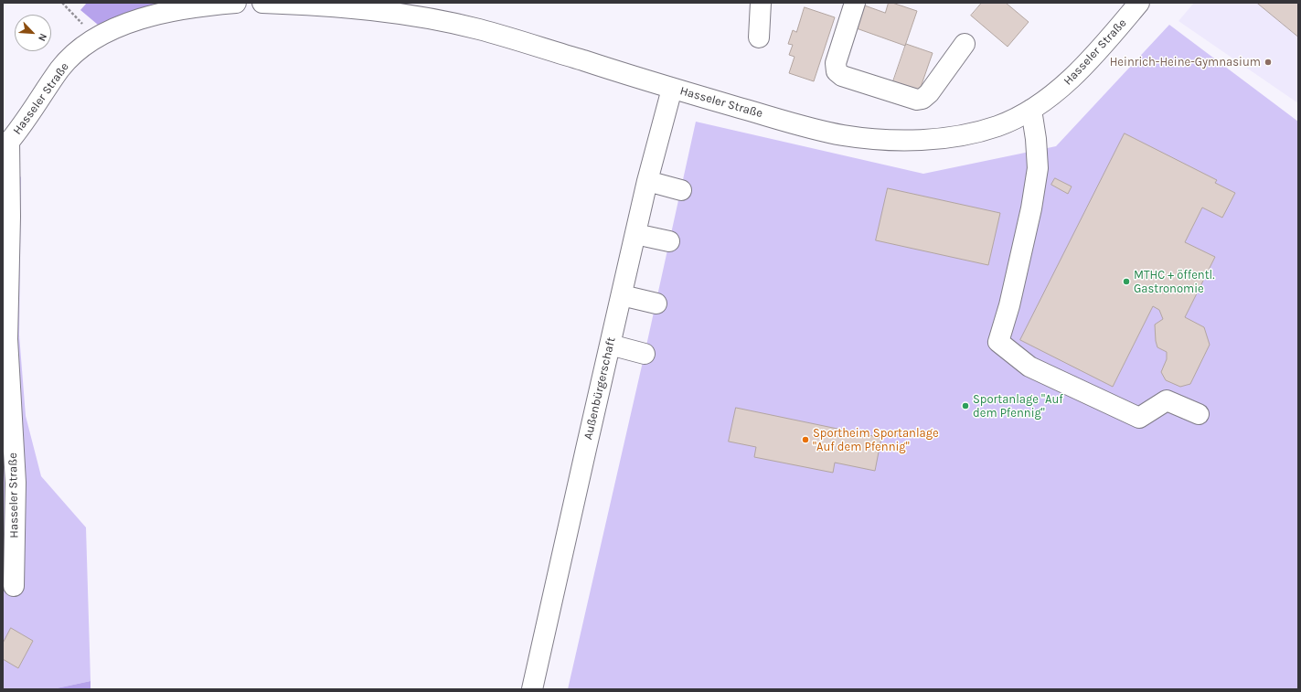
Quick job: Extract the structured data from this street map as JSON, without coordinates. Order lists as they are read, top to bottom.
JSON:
{
  "streets": {
    "main road": ["Hasseler Straße", "Außenbürgerschaft"]
  },
  "crossings": [
    ["Hasseler Straße", "Außenbürgerschaft"]
  ],
  "places": [
    "Heinrich-Heine-Gymnasium",
    "MTHC + öffentl. Gastronomie",
    "Sportanlage \"Auf dem Pfennig\"",
    "Sportheim Sportanlage \"Auf dem Pfennig\""
  ],
  "north": "bottom right"
}
